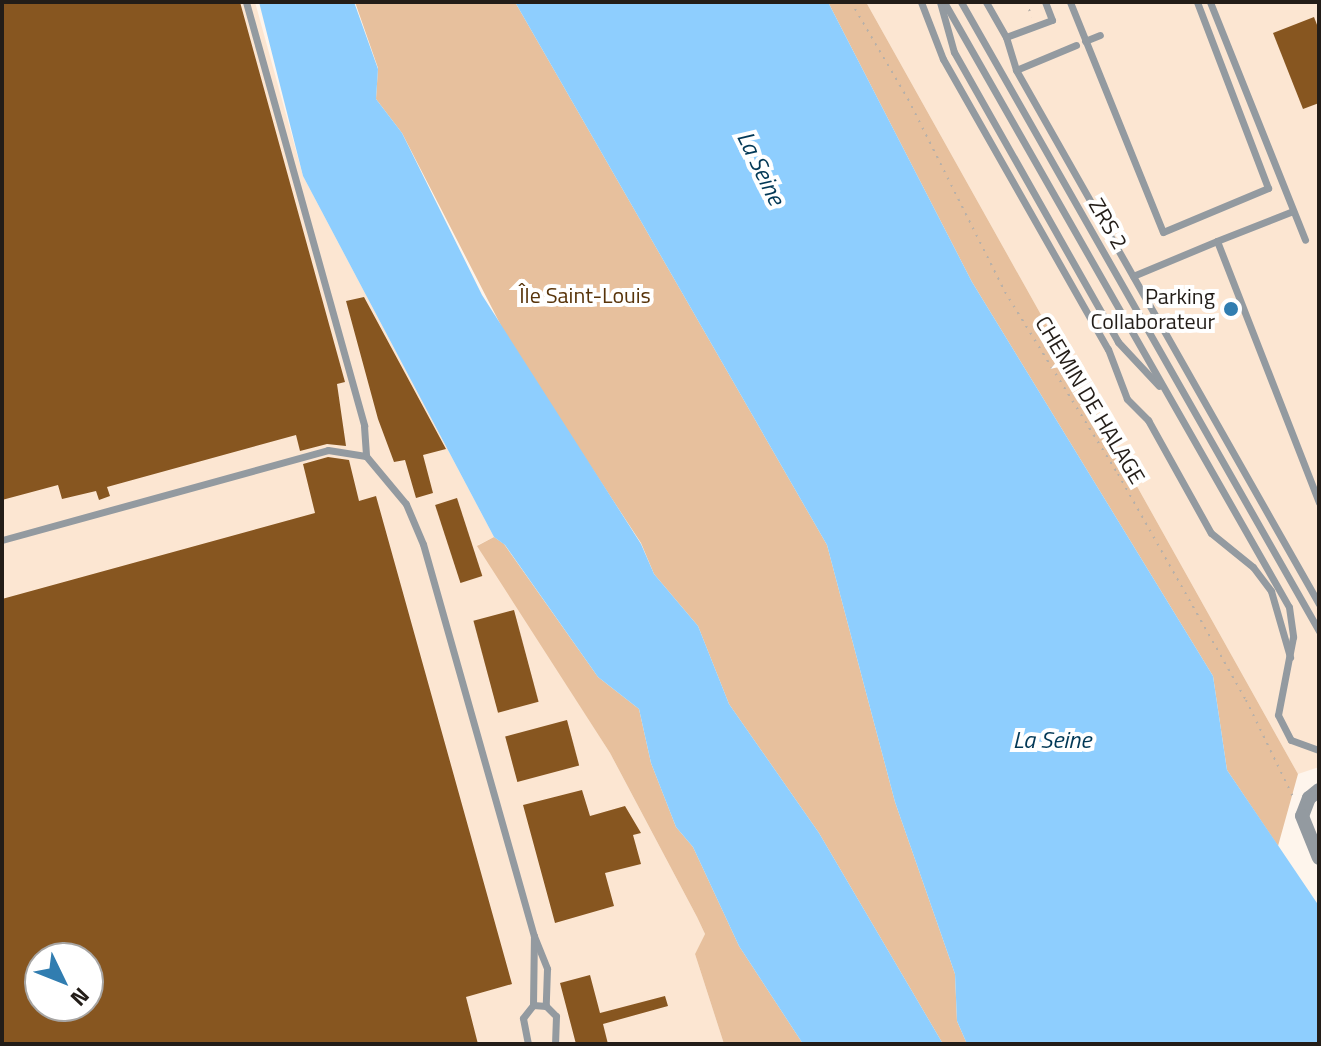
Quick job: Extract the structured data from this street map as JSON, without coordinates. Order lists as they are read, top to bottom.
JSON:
{
  "streets": {
    "lane": ["ZRS 2"],
    "path": ["CHEMIN DE HALAGE"]
  },
  "water": ["La Seine"],
  "parks": ["Île Saint-Louis"],
  "places": ["Parking Collaborateur"],
  "north": "bottom right"
}
